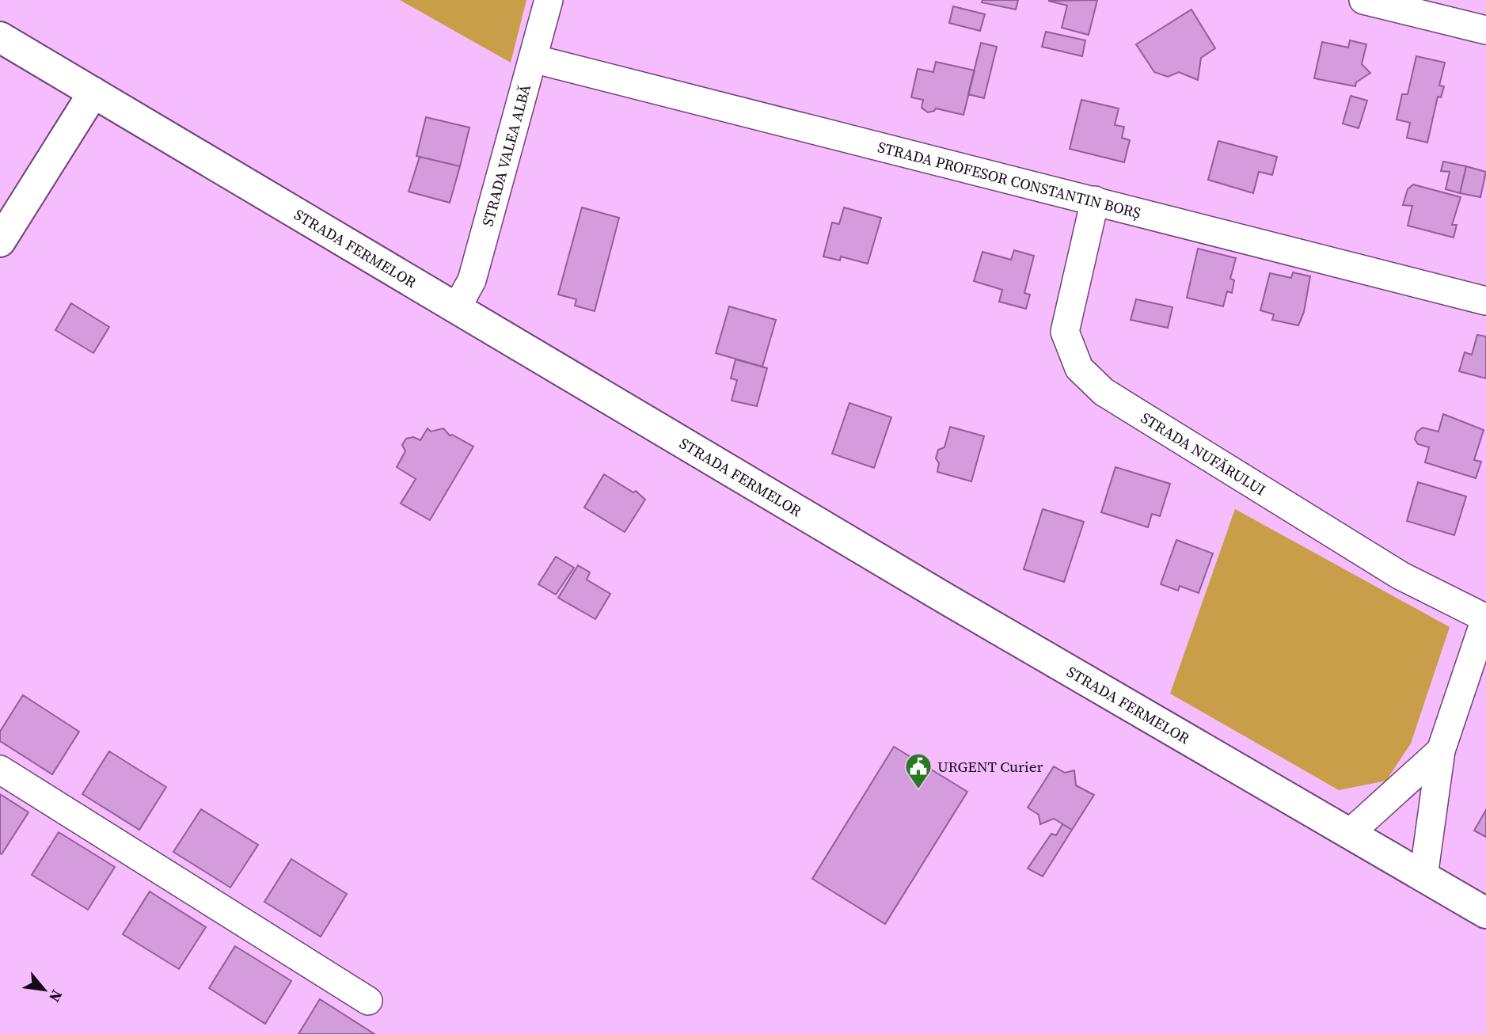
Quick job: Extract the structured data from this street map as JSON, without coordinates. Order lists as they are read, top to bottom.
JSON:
{
  "streets": {
    "street": [
      "STRADA VALEA ALBĂ",
      "STRADA PROFESOR CONSTANTIN BORȘ",
      "STRADA FERMELOR",
      "STRADA NUFĂRULUI"
    ]
  },
  "crossings": [
    ["STRADA VALEA ALBĂ", "STRADA PROFESOR CONSTANTIN BORȘ"],
    ["STRADA VALEA ALBĂ", "STRADA FERMELOR"],
    ["STRADA PROFESOR CONSTANTIN BORȘ", "STRADA NUFĂRULUI"]
  ],
  "places": {
    "public building": ["URGENT Curier"]
  },
  "north": "bottom right"
}
